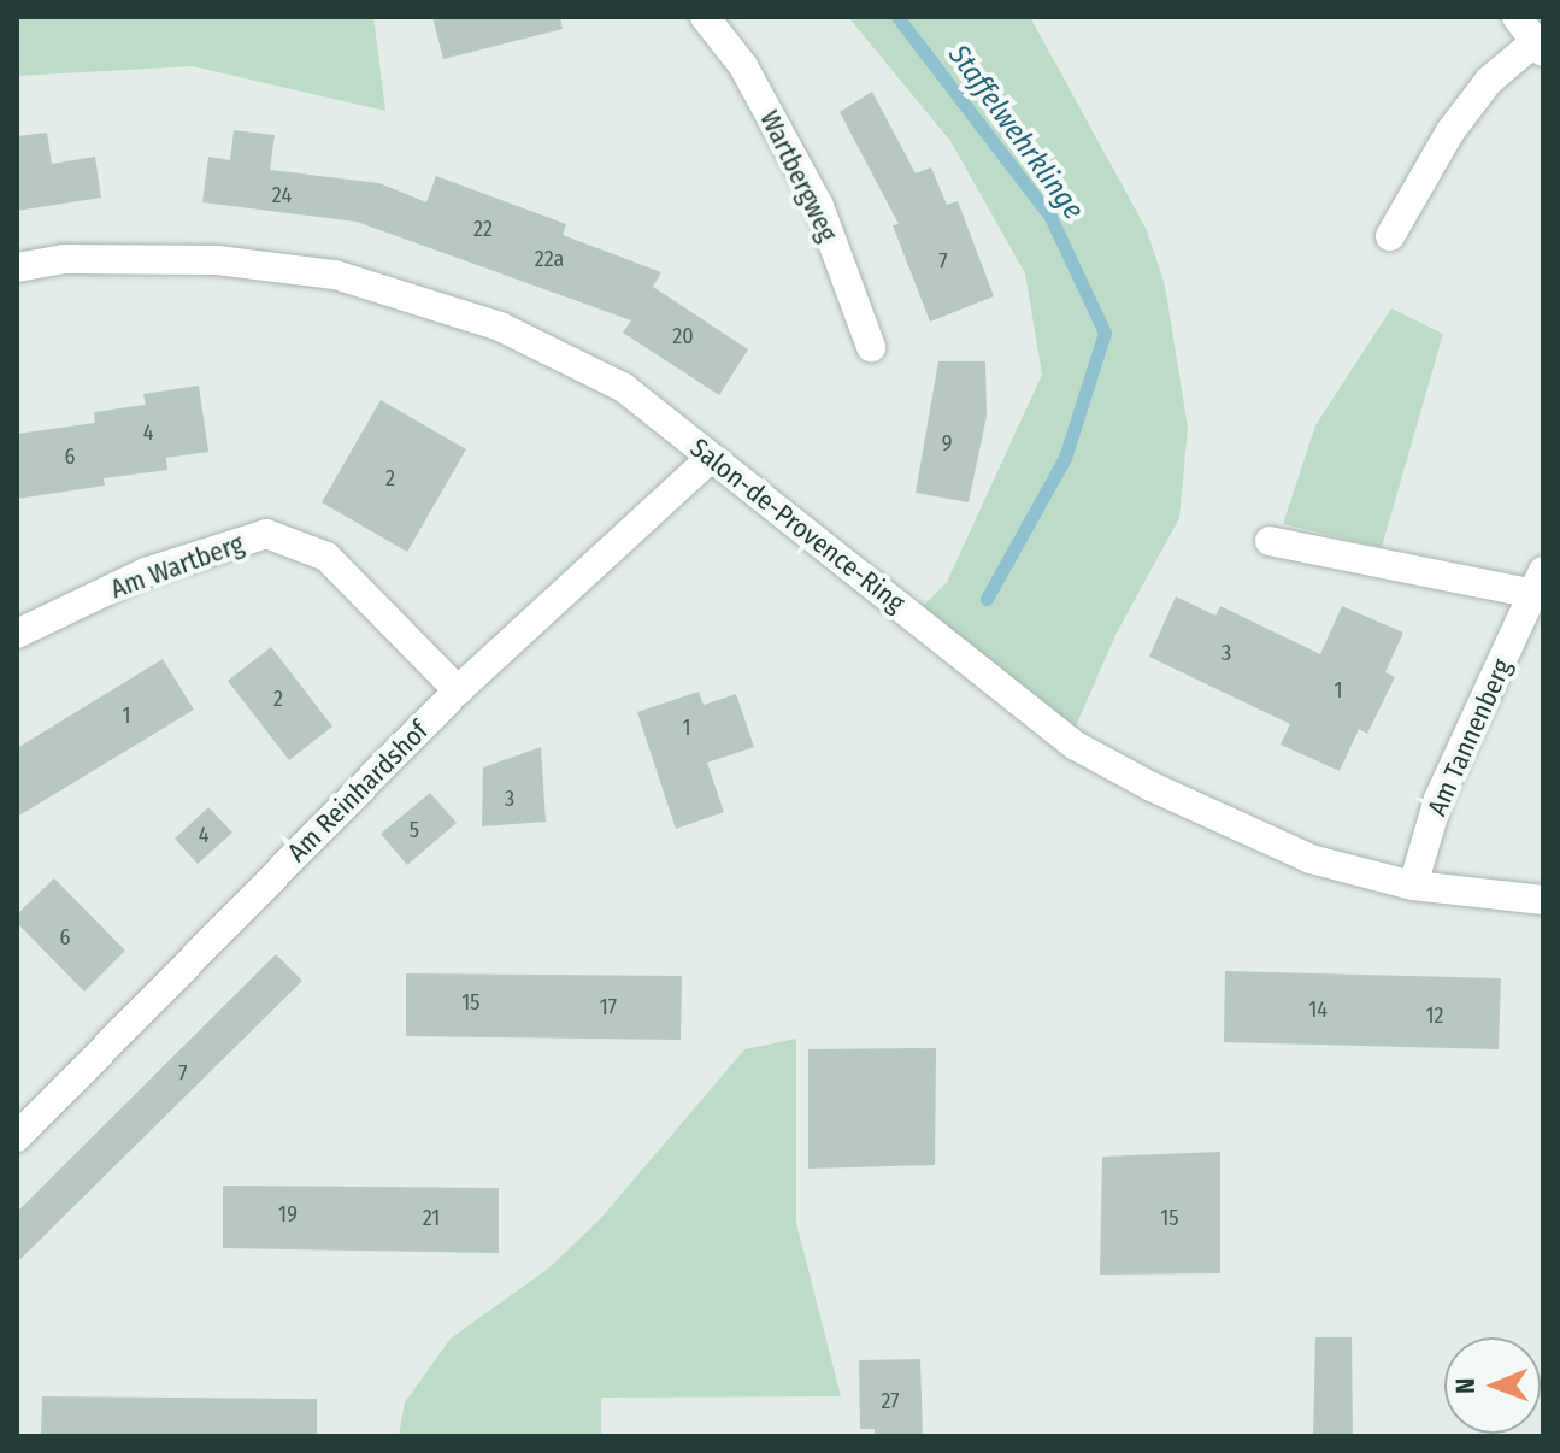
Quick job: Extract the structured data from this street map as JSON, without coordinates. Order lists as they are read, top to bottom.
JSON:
{
  "streets": {
    "street": [
      "Wartbergweg",
      "Salon-de-Provence-Ring",
      "Am Wartberg",
      "Am Tannenberg",
      "Am Reinhardshof"
    ]
  },
  "crossings": [
    ["Salon-de-Provence-Ring", "Am Tannenberg"],
    ["Salon-de-Provence-Ring", "Am Reinhardshof"],
    ["Am Wartberg", "Am Reinhardshof"]
  ],
  "water": ["Staffelwehrklinge"],
  "house_numbers": [
    "24",
    "22",
    "22a",
    "7",
    "20",
    "4",
    "9",
    "6",
    "2",
    "3",
    "1",
    "2",
    "1",
    "1",
    "3",
    "5",
    "4",
    "6",
    "15",
    "17",
    "14",
    "12",
    "7",
    "19",
    "21",
    "15",
    "27"
  ],
  "north": "left"
}
